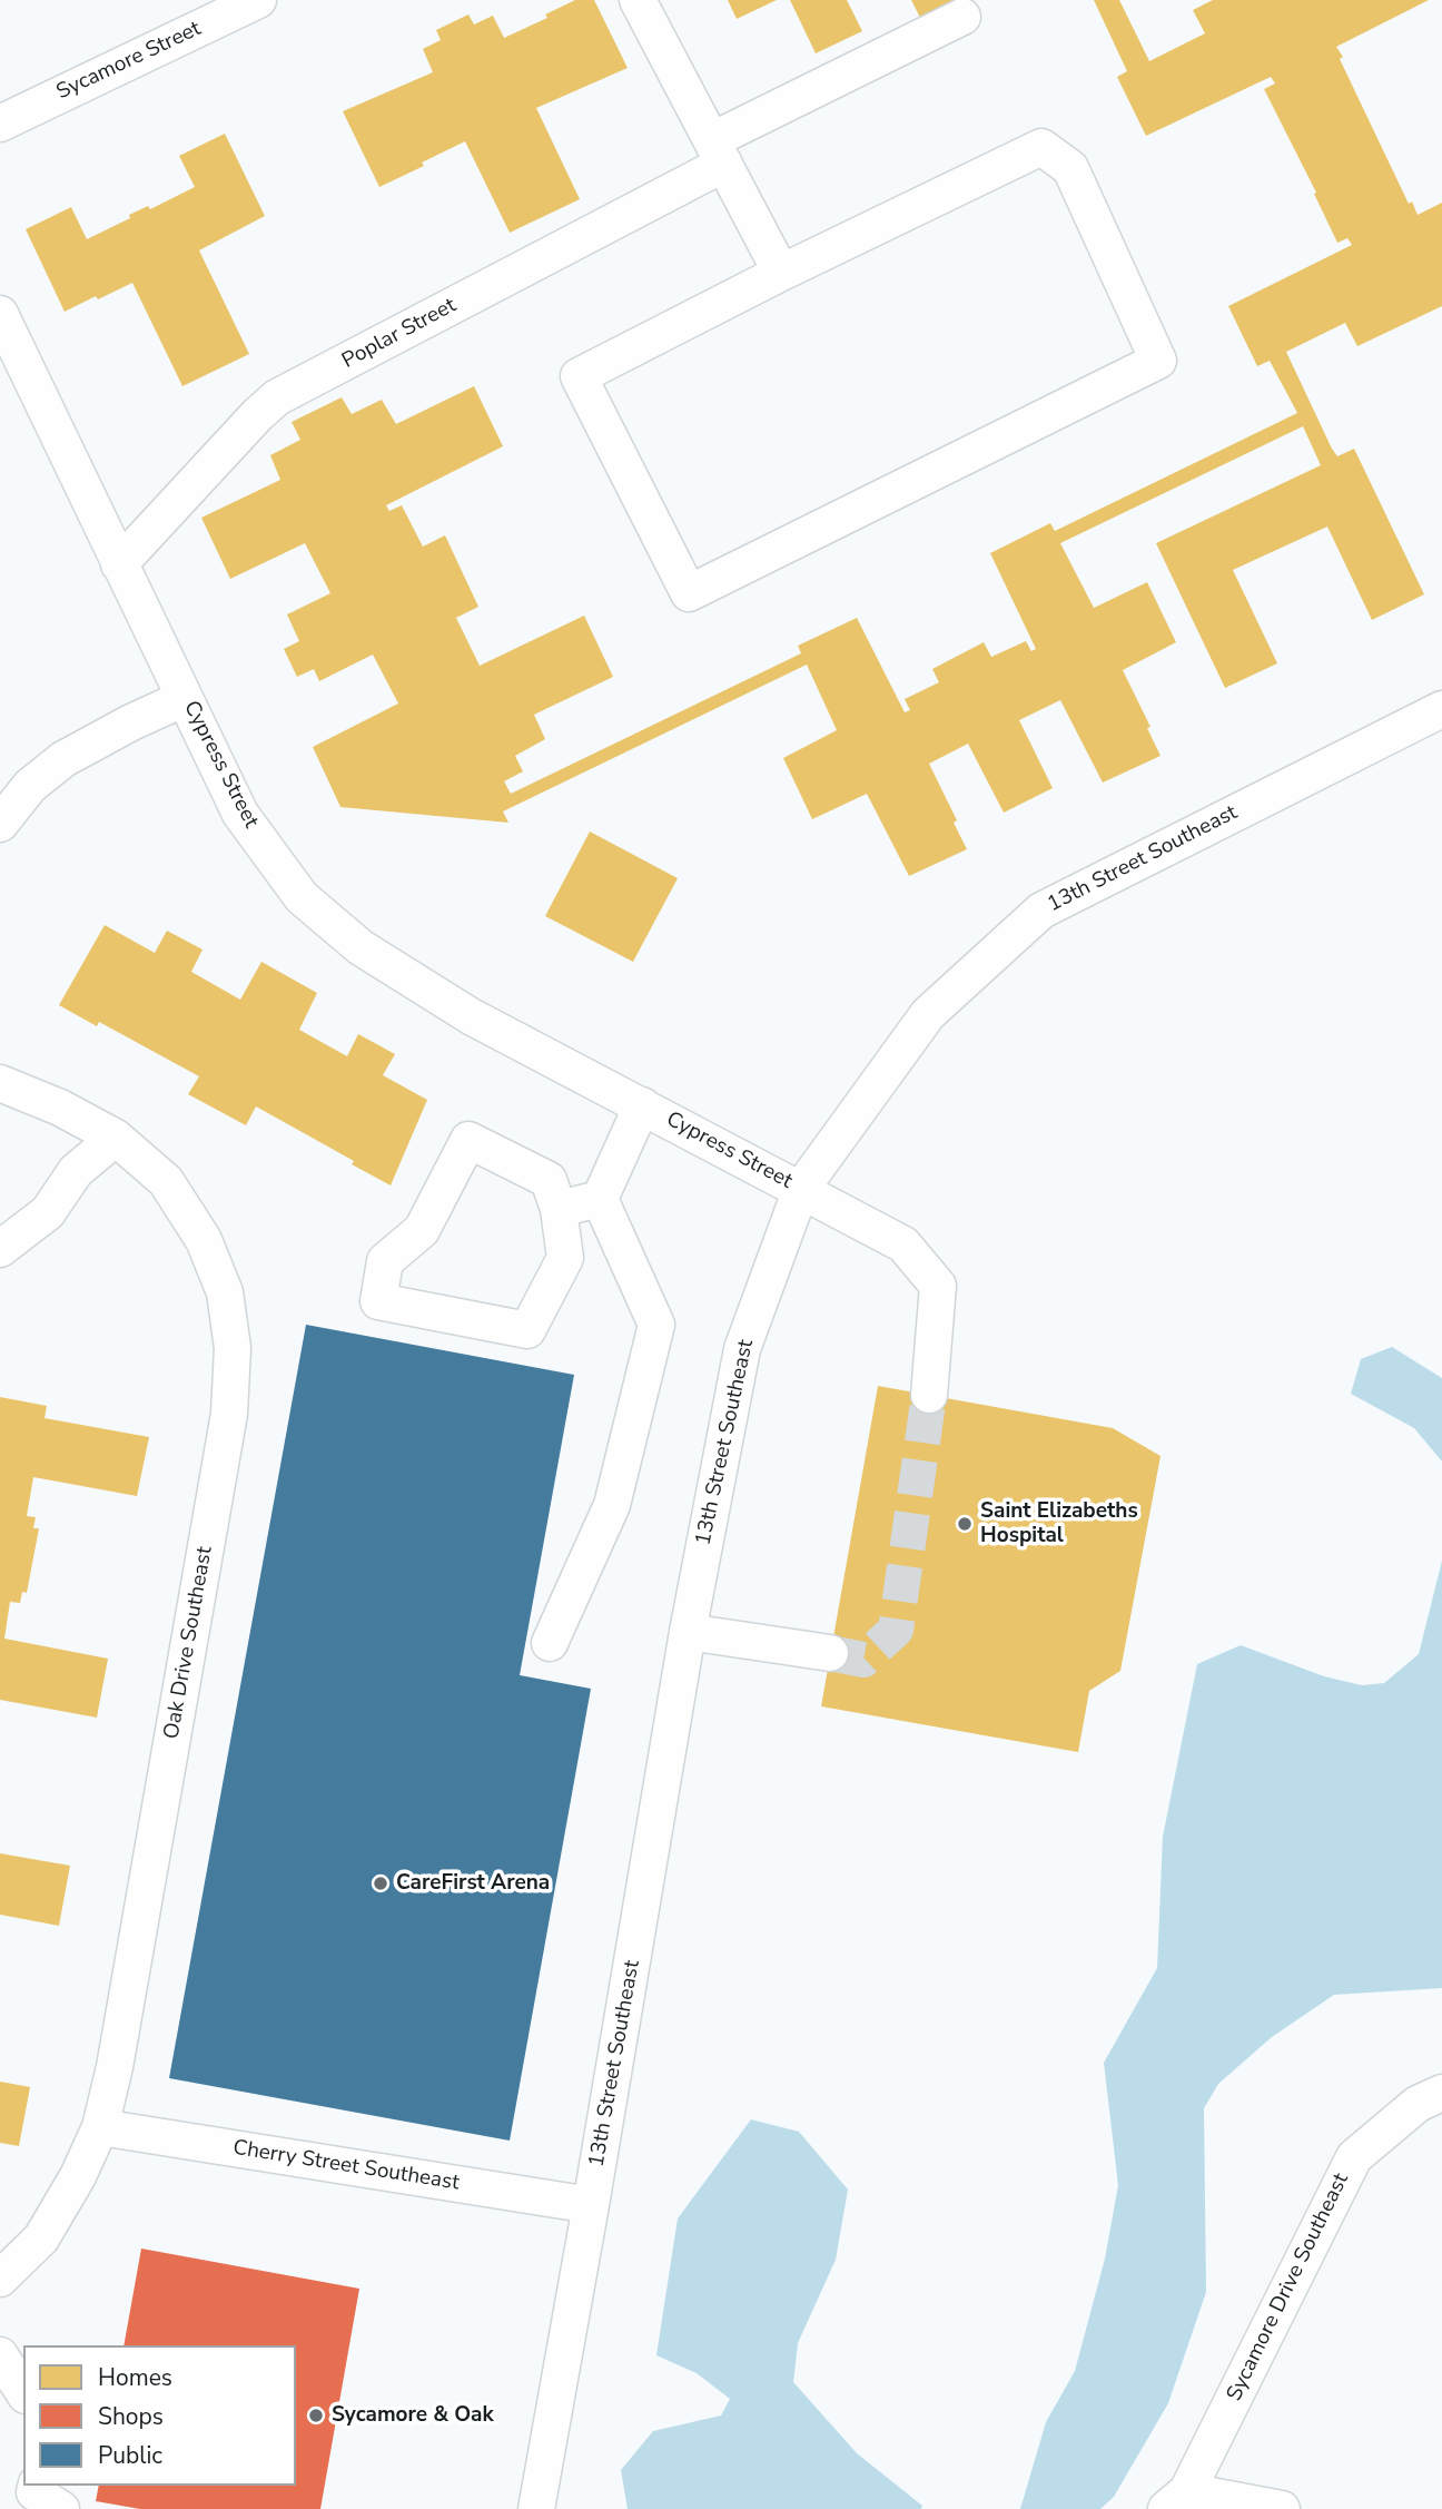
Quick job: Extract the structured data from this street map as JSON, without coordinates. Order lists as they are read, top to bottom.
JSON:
{
  "streets": {
    "street": [
      "Sycamore Street",
      "Poplar Street",
      "Cypress Street",
      "13th Street Southeast",
      "Oak Drive Southeast",
      "Cherry Street Southeast",
      "Sycamore Drive Southeast"
    ]
  },
  "crossings": [
    ["Poplar Street", "Cypress Street"],
    ["Cypress Street", "13th Street Southeast"],
    ["13th Street Southeast", "Cherry Street Southeast"],
    ["Oak Drive Southeast", "Cherry Street Southeast"]
  ],
  "places": ["Saint Elizabeths Hospital", "CareFirst Arena", "Sycamore & Oak"],
  "legend": ["Homes", "Shops", "Public"]
}
